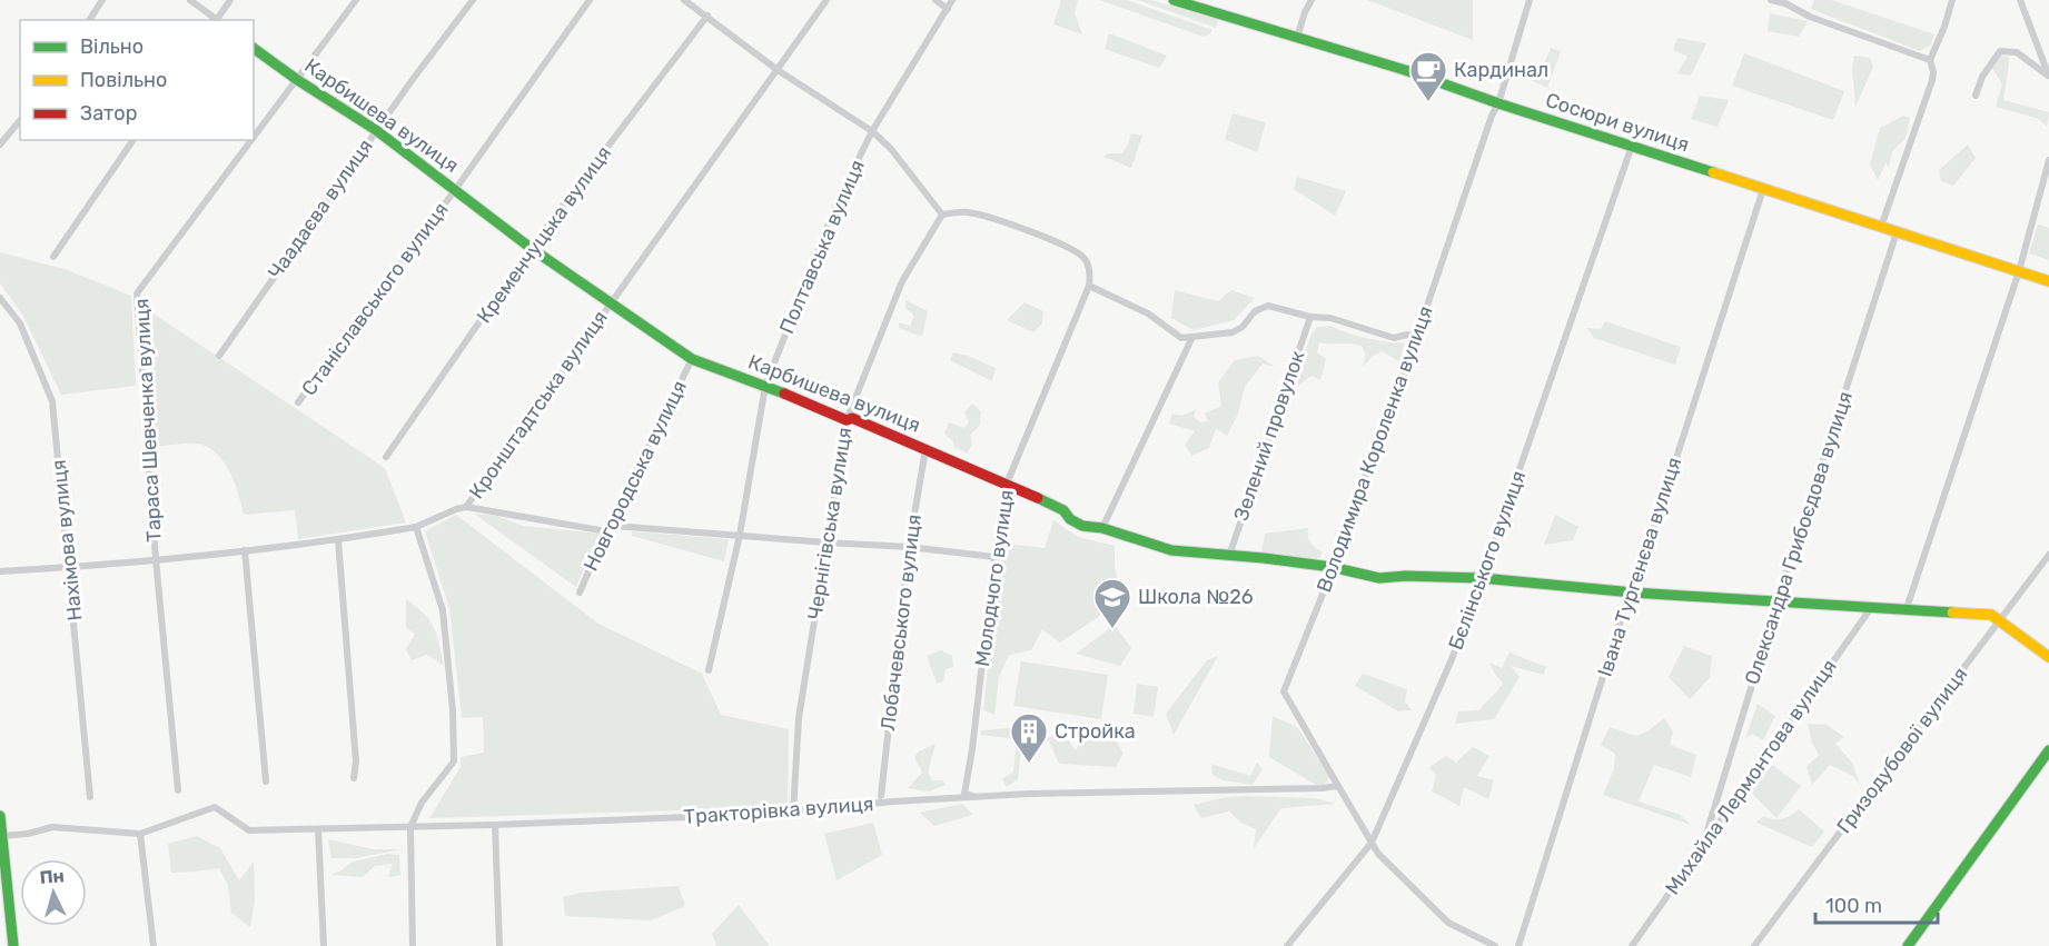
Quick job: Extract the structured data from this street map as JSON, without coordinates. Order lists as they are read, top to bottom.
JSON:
{
  "streets": {
    "street": [
      "Карбишева вулиця",
      "Сосюри вулиця",
      "Чаадаєва вулиця",
      "Кременчуцька вулиця",
      "Полтавська вулиця",
      "Станіславського вулиця",
      "Кронштадтська вулиця",
      "Тараса Шевченка вулиця",
      "Зелений провулок",
      "Володимира Короленка вулиця",
      "Новгородська вулиця",
      "Чернігівська вулиця",
      "Олександра Грибоєдова вулиця",
      "Нахімова вулиця",
      "Бєлінського вулиця",
      "Івана Тургенєва вулиця",
      "Молодчого вулиця",
      "Лобачевського вулиця",
      "Гризодубової вулиця",
      "Михайла Лермонтова вулиця",
      "Тракторівка вулиця"
    ]
  },
  "crossings": [
    ["Карбишева вулиця", "Чаадаєва вулиця"],
    ["Карбишева вулиця", "Кременчуцька вулиця"],
    ["Карбишева вулиця", "Полтавська вулиця"],
    ["Карбишева вулиця", "Станіславського вулиця"],
    ["Карбишева вулиця", "Кронштадтська вулиця"],
    ["Карбишева вулиця", "Тараса Шевченка вулиця"],
    ["Карбишева вулиця", "Зелений провулок"],
    ["Карбишева вулиця", "Володимира Короленка вулиця"],
    ["Карбишева вулиця", "Новгородська вулиця"],
    ["Карбишева вулиця", "Чернігівська вулиця"],
    ["Карбишева вулиця", "Олександра Грибоєдова вулиця"],
    ["Карбишева вулиця", "Бєлінського вулиця"],
    ["Карбишева вулиця", "Івана Тургенєва вулиця"],
    ["Карбишева вулиця", "Молодчого вулиця"],
    ["Карбишева вулиця", "Лобачевського вулиця"],
    ["Карбишева вулиця", "Гризодубової вулиця"],
    ["Карбишева вулиця", "Михайла Лермонтова вулиця"],
    ["Сосюри вулиця", "Володимира Короленка вулиця"],
    ["Сосюри вулиця", "Олександра Грибоєдова вулиця"],
    ["Сосюри вулиця", "Бєлінського вулиця"],
    ["Сосюри вулиця", "Івана Тургенєва вулиця"],
    ["Кронштадтська вулиця", "Тараса Шевченка вулиця"],
    ["Кронштадтська вулиця", "Нахімова вулиця"],
    ["Володимира Короленка вулиця", "Тракторівка вулиця"],
    ["Чернігівська вулиця", "Тракторівка вулиця"],
    ["Олександра Грибоєдова вулиця", "Михайла Лермонтова вулиця"],
    ["Молодчого вулиця", "Тракторівка вулиця"]
  ],
  "places": {
    "cafe": ["Кардинал"],
    "school or university": ["Школа №26"],
    "building": ["Стройка"]
  },
  "legend": ["Вільно", "Повільно", "Затор"],
  "scale_bar": "100 m",
  "north": "top"
}
